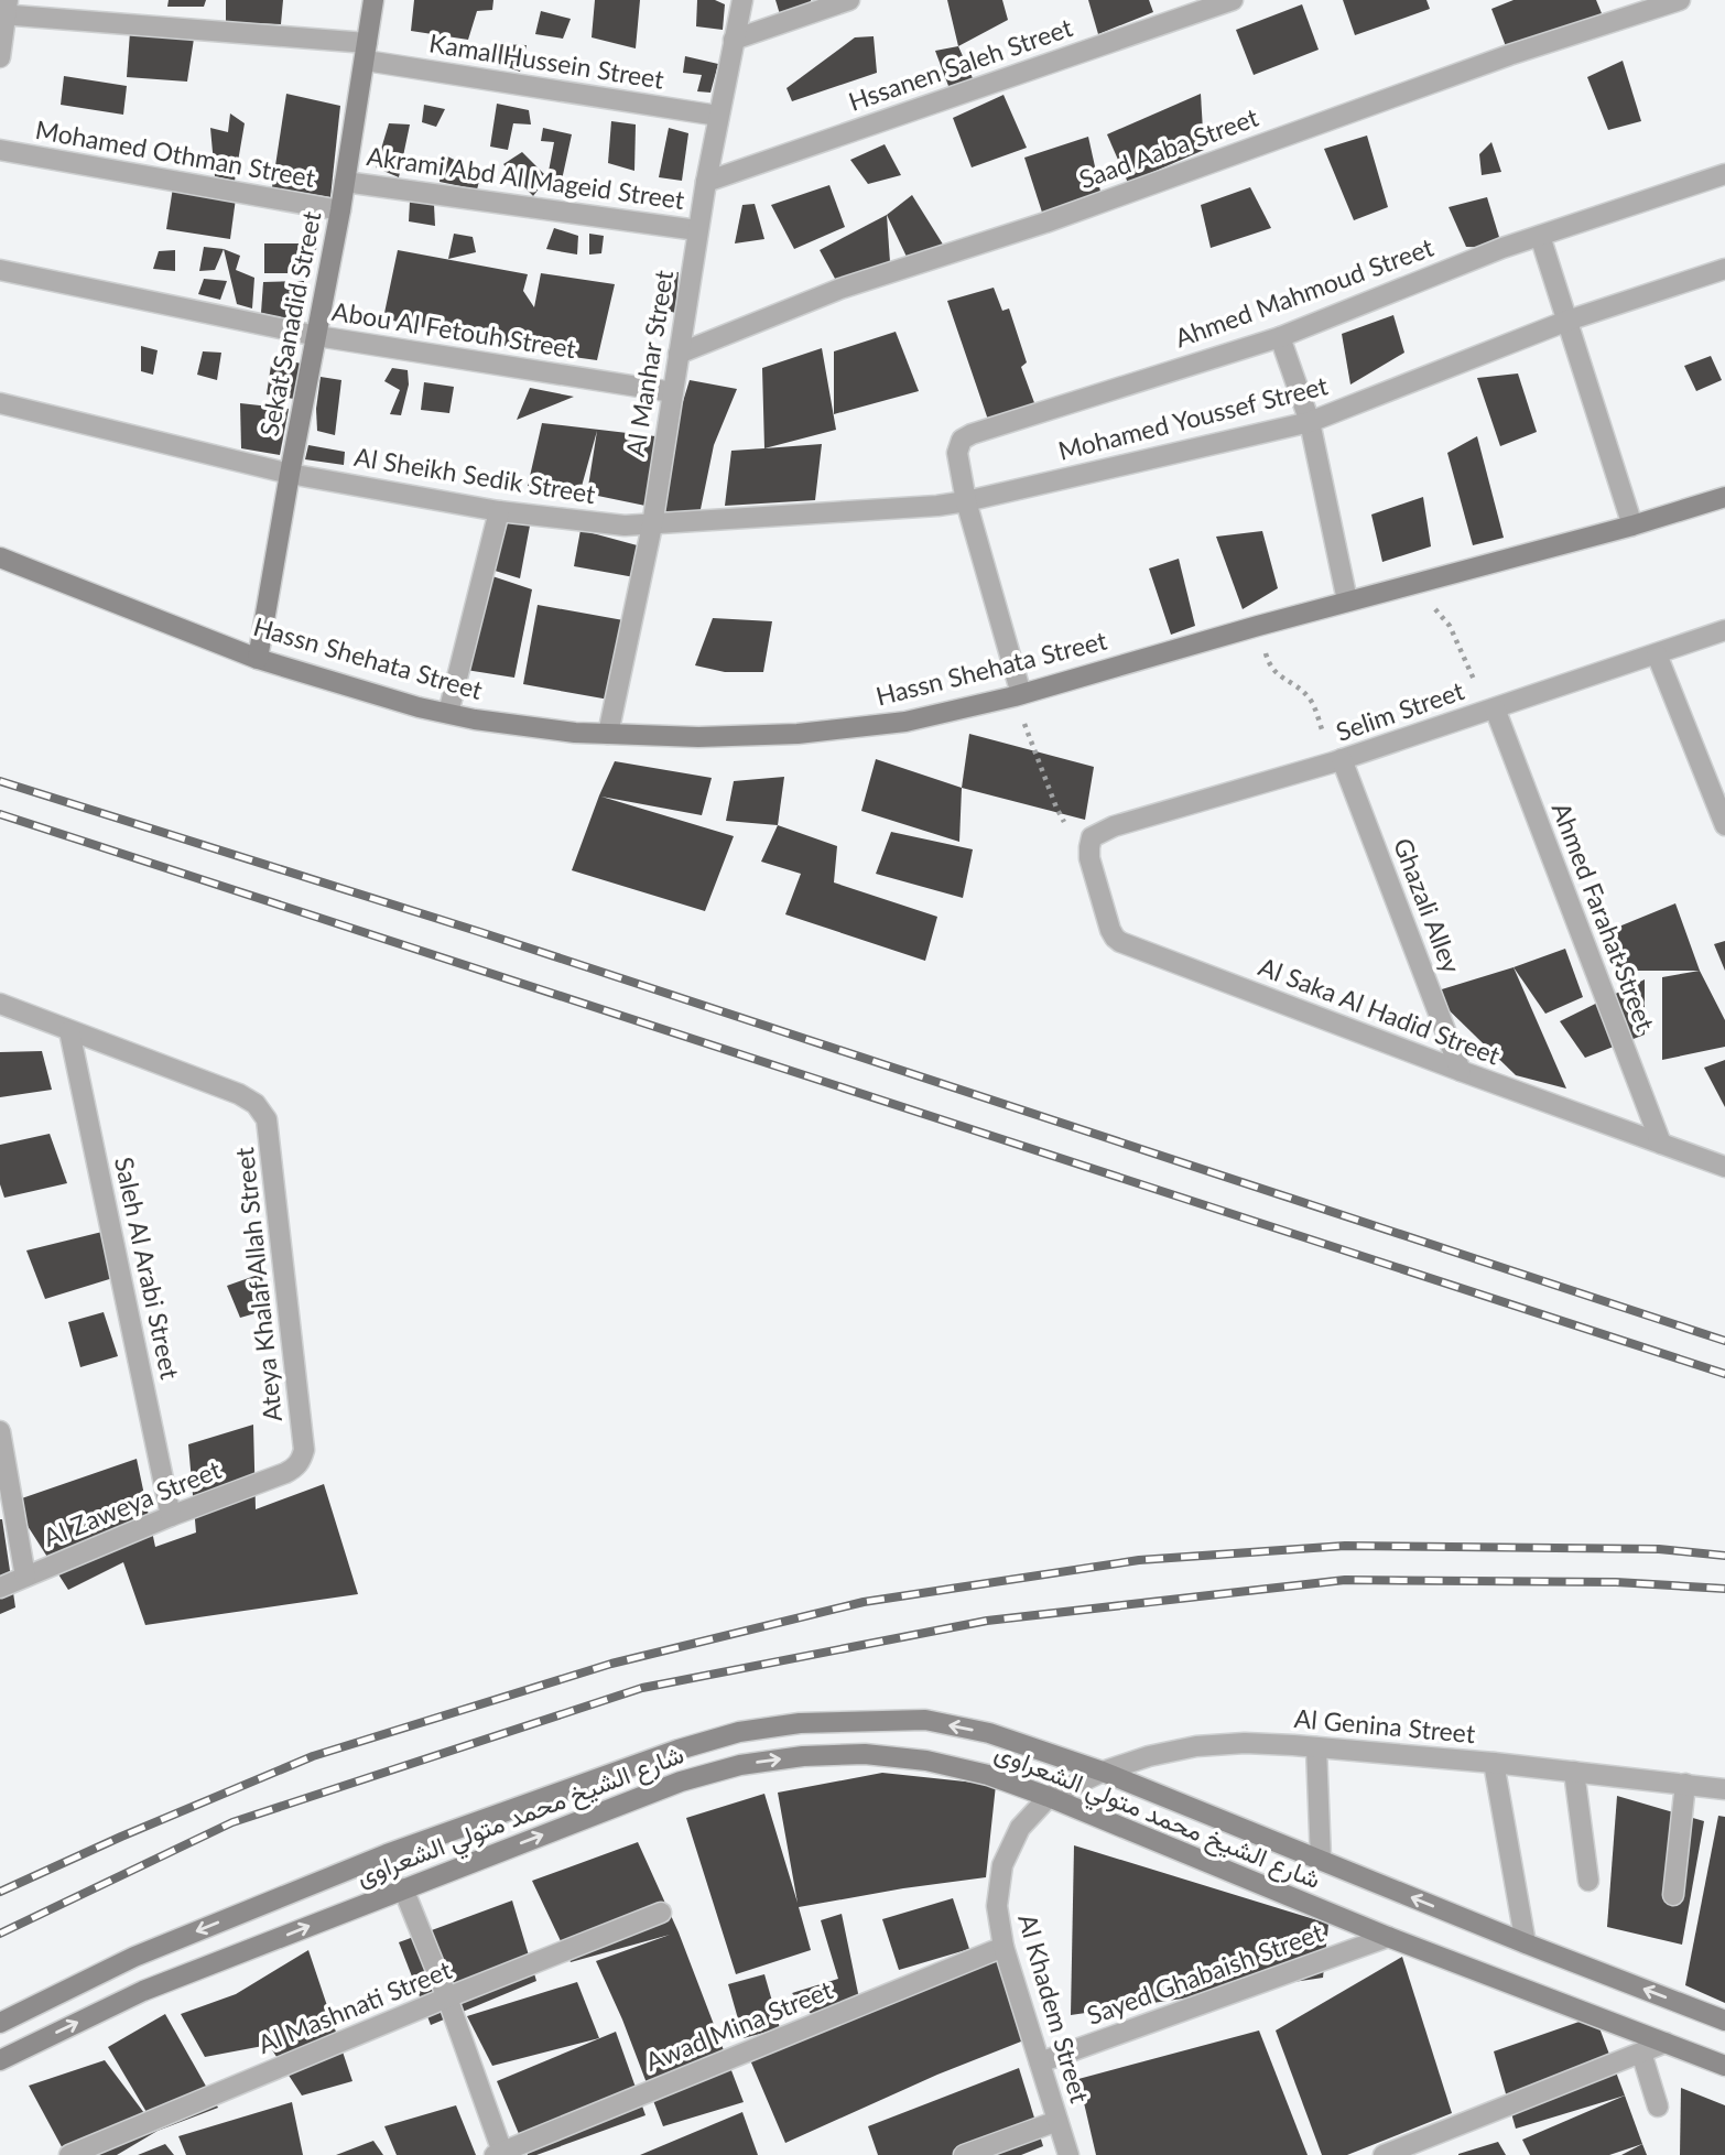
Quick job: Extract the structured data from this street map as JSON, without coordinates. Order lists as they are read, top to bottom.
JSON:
{
  "streets": {
    "street": [
      "Kamal Hussein Street",
      "Hssanen Saleh Street",
      "Saad Aaba Street",
      "Mohamed Othman Street",
      "Akrami Abd Al Mageid Street",
      "Ahmed Mahmoud Street",
      "Sekat Sanadid Street",
      "Abou Al Fetouh Street",
      "Al Manhar Street",
      "Mohamed Youssef Street",
      "Al Sheikh Sedik Street",
      "Hassn Shehata Street",
      "Selim Street",
      "Ghazali Alley",
      "Ahmed Farahat Street",
      "Al Saka Al Hadid Street",
      "Saleh Al Arabi Street",
      "Ateya Khalaf Allah Street",
      "Al Zaweya Street",
      "Al Genina Street",
      "شارع الشيخ محمد متولي الشعراوى",
      "Sayed Ghabaish Street",
      "Al Mashnati Street",
      "Al Khadem Street",
      "Awad Mina Street"
    ]
  },
  "crossings": [
    ["Kamal Hussein Street", "Sekat Sanadid Street"],
    ["Kamal Hussein Street", "Al Manhar Street"],
    ["Hssanen Saleh Street", "Al Manhar Street"],
    ["Saad Aaba Street", "Al Manhar Street"],
    ["Mohamed Othman Street", "Sekat Sanadid Street"],
    ["Akrami Abd Al Mageid Street", "Sekat Sanadid Street"],
    ["Akrami Abd Al Mageid Street", "Al Manhar Street"],
    ["Ahmed Mahmoud Street", "Mohamed Youssef Street"],
    ["Ahmed Mahmoud Street", "Hassn Shehata Street"],
    ["Sekat Sanadid Street", "Abou Al Fetouh Street"],
    ["Sekat Sanadid Street", "Al Sheikh Sedik Street"],
    ["Sekat Sanadid Street", "Hassn Shehata Street"],
    ["Abou Al Fetouh Street", "Al Manhar Street"],
    ["Al Manhar Street", "Mohamed Youssef Street"],
    ["Al Manhar Street", "Al Sheikh Sedik Street"],
    ["Al Manhar Street", "Hassn Shehata Street"],
    ["Mohamed Youssef Street", "Al Sheikh Sedik Street"],
    ["Selim Street", "Ghazali Alley"],
    ["Selim Street", "Ahmed Farahat Street"],
    ["Selim Street", "Al Saka Al Hadid Street"],
    ["Ghazali Alley", "Al Saka Al Hadid Street"],
    ["Ahmed Farahat Street", "Al Saka Al Hadid Street"],
    ["Saleh Al Arabi Street", "Ateya Khalaf Allah Street"],
    ["Saleh Al Arabi Street", "Al Zaweya Street"],
    ["Ateya Khalaf Allah Street", "Al Zaweya Street"],
    ["Al Genina Street", "شارع الشيخ محمد متولي الشعراوى"],
    ["Al Genina Street", "Al Khadem Street"],
    ["شارع الشيخ محمد متولي الشعراوى", "Sayed Ghabaish Street"],
    ["شارع الشيخ محمد متولي الشعراوى", "Al Khadem Street"],
    ["Sayed Ghabaish Street", "Al Khadem Street"],
    ["Al Khadem Street", "Awad Mina Street"]
  ]
}
